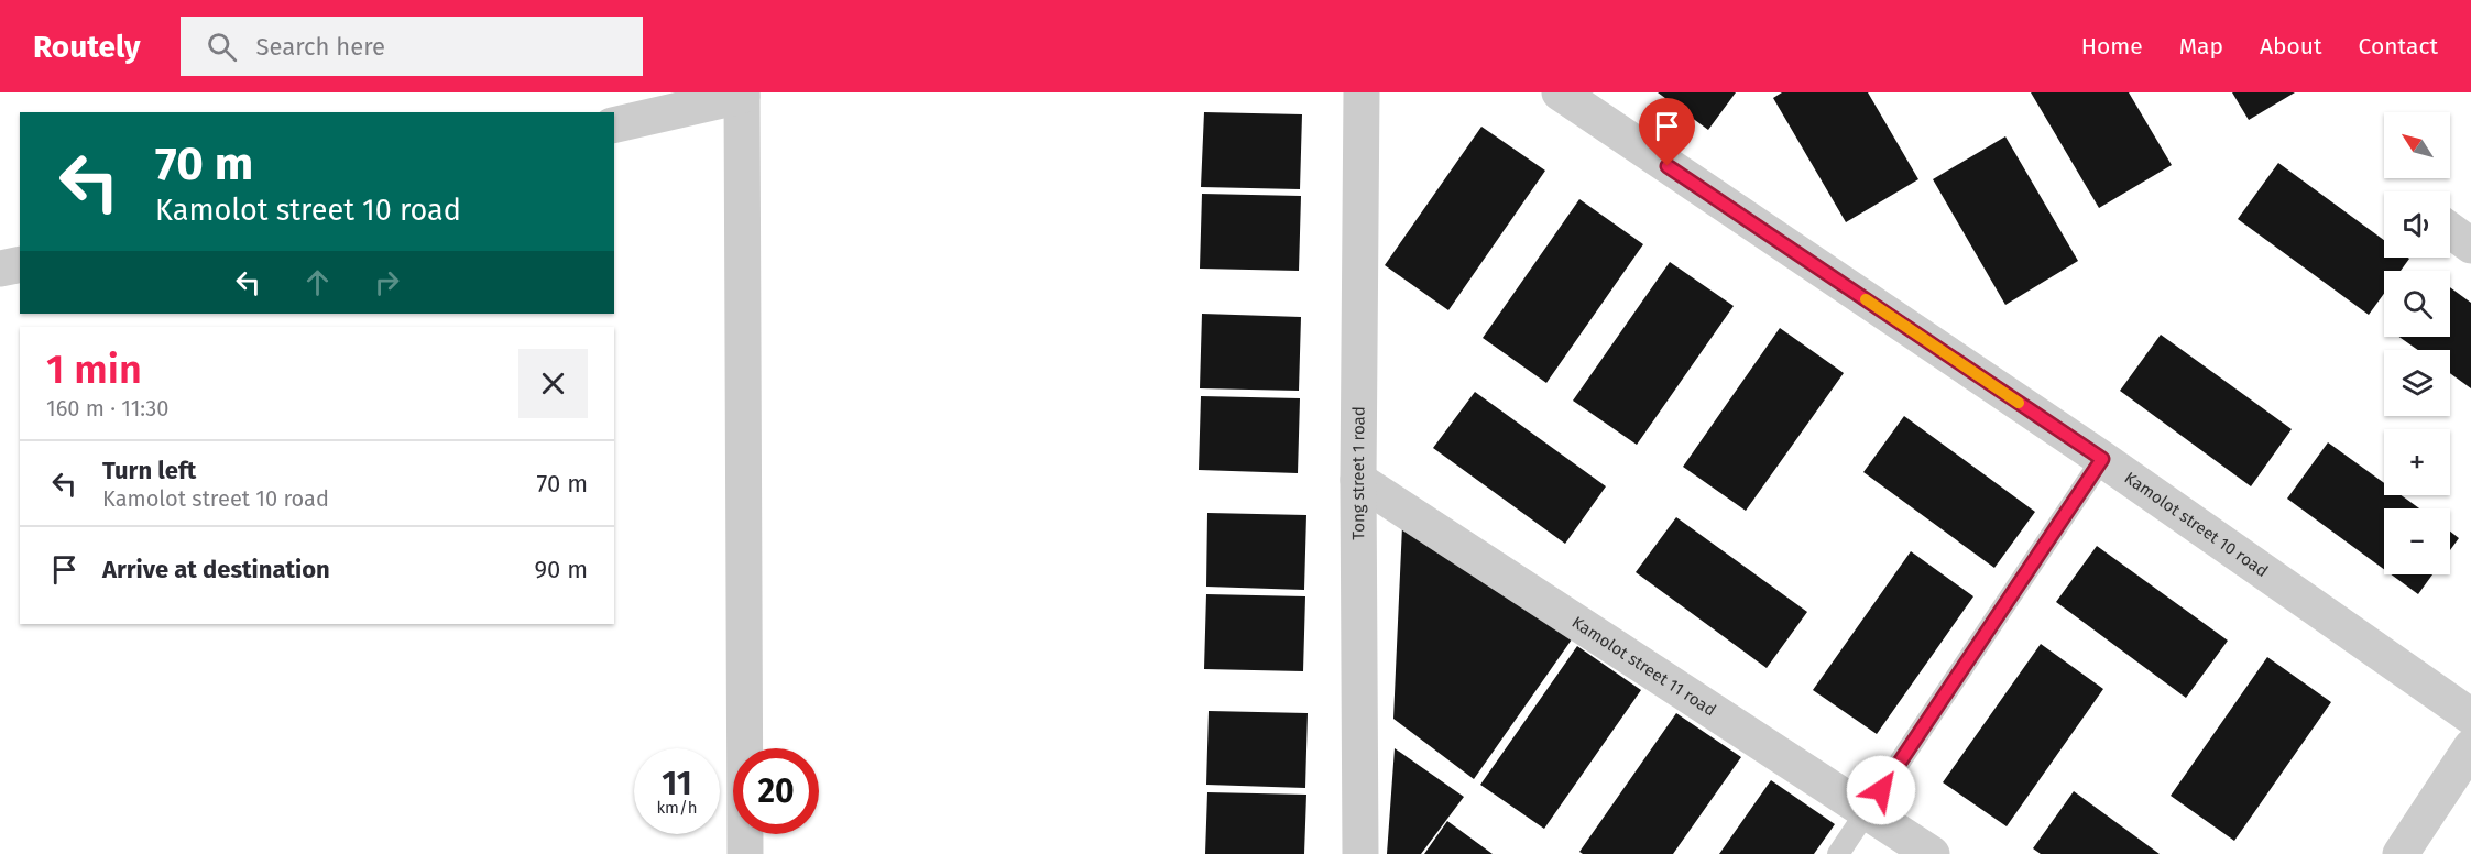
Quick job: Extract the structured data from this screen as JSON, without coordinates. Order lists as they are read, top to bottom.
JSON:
{
  "streets": {
    "street": ["Tong street 1 road", "Kamolot street 10 road", "Kamolot street 11 road"]
  },
  "crossings": [
    ["Tong street 1 road", "Kamolot street 11 road"]
  ],
  "north": "top left",
  "page": {
    "header": "Routely",
    "search": "Search here",
    "nav": [
      "Home",
      "Map",
      "About",
      "Contact"
    ],
    "map_buttons": ["+", "−"],
    "turn": ["70 m", "Kamolot street 10 road"],
    "heading": ["1 min", "160 m · 11:30"],
    "list": [
      {
        "name": "Turn left",
        "note": "Kamolot street 10 road",
        "value": "70 m"
      },
      {
        "name": "Arrive at destination",
        "value": "90 m"
      }
    ],
    "speed": "11 km/h",
    "limit": "20"
  }
}
